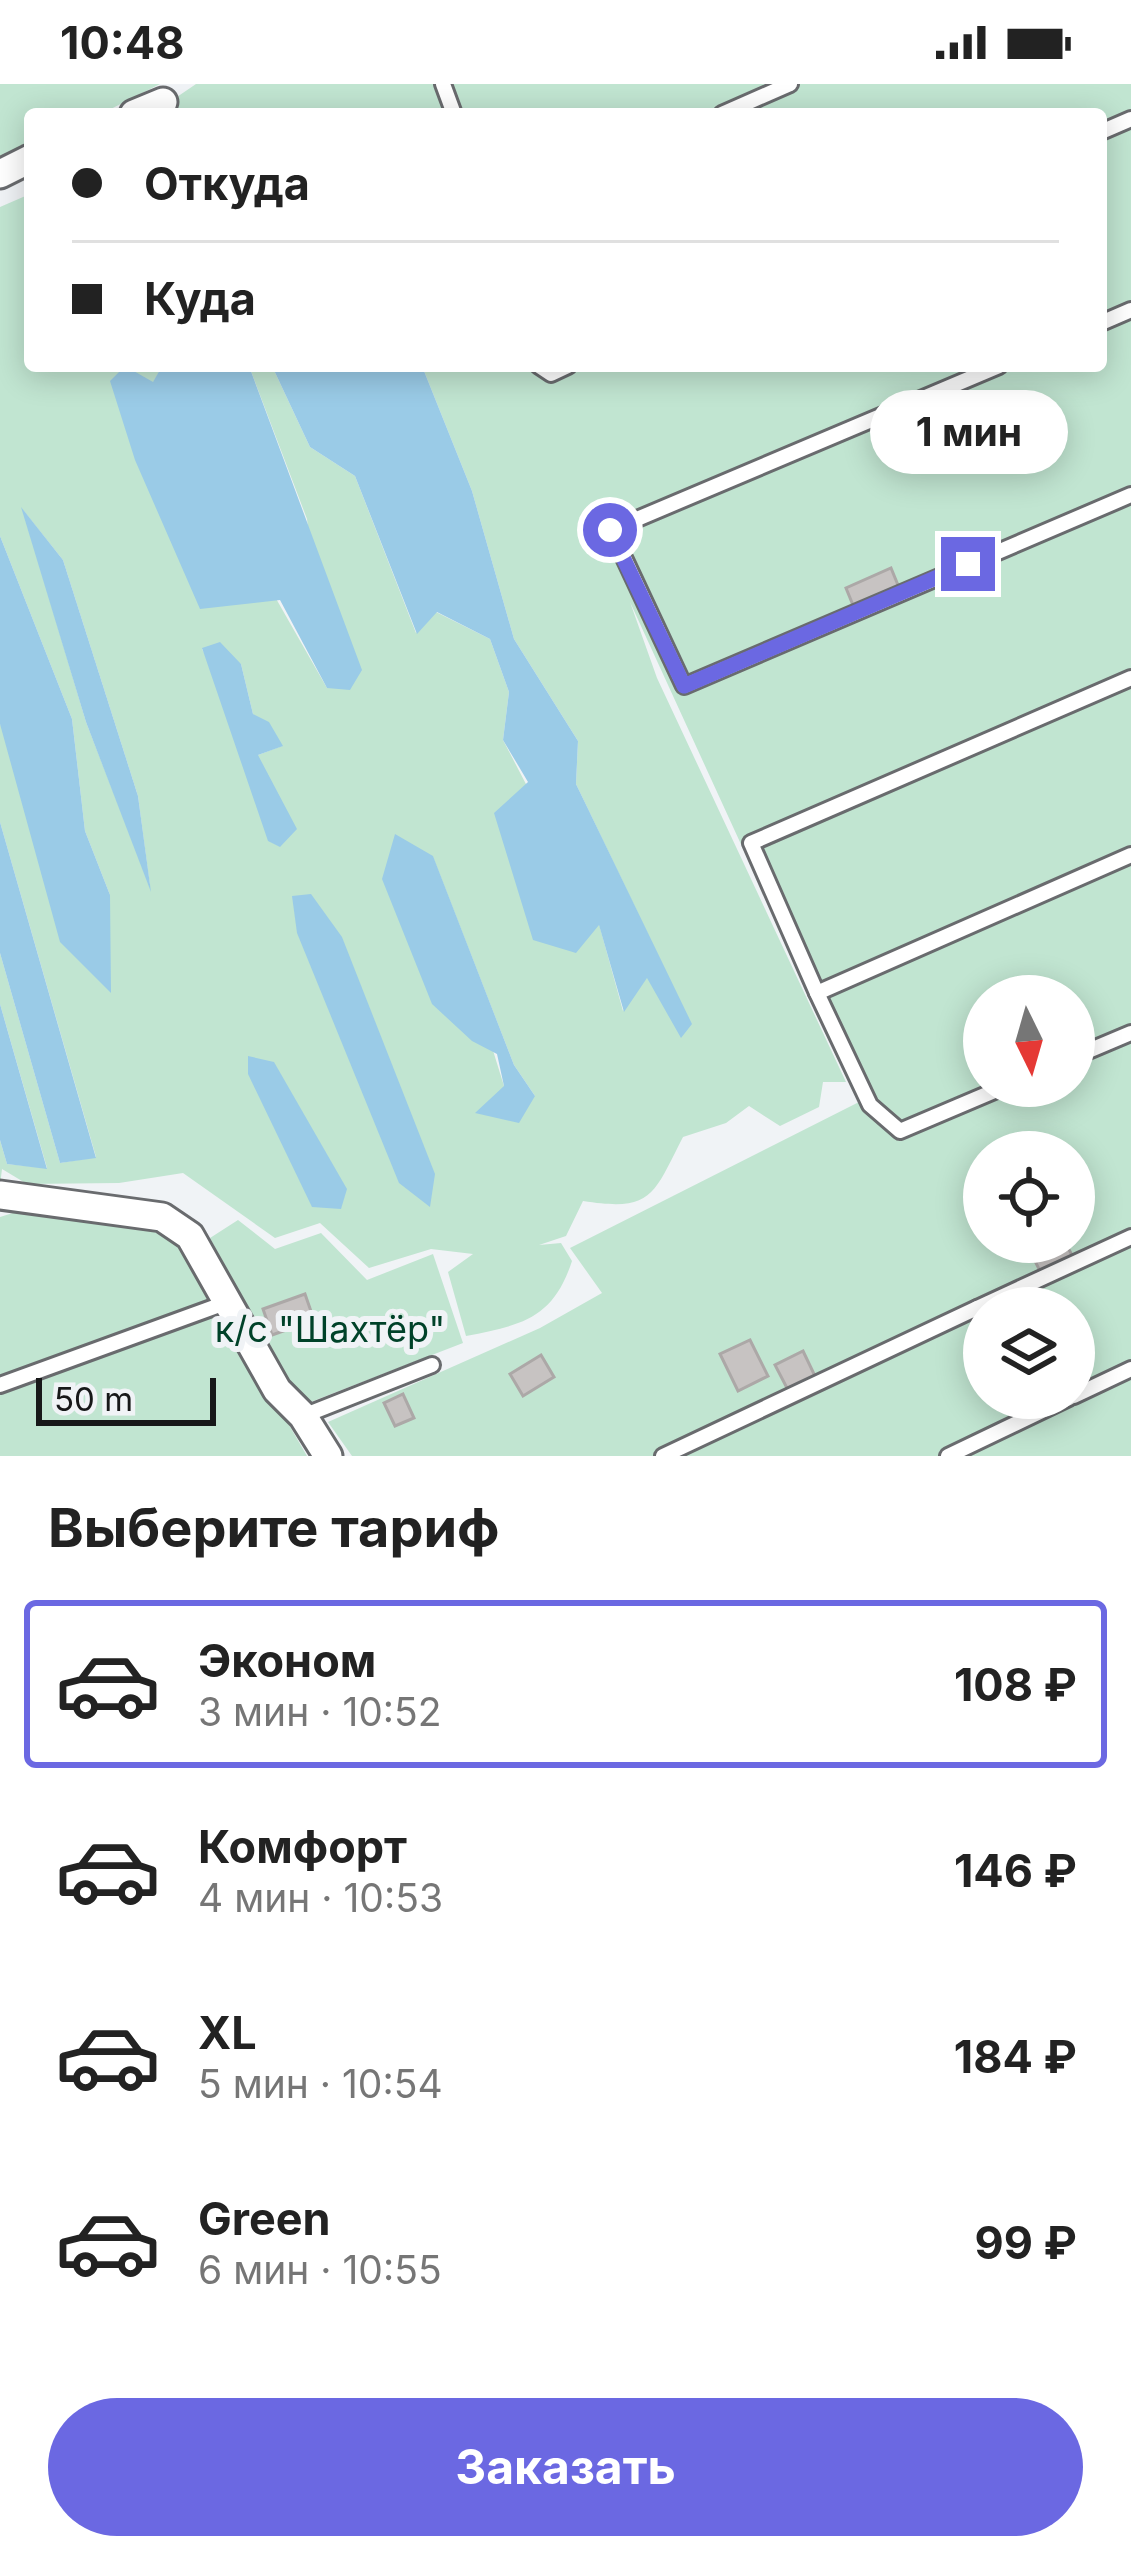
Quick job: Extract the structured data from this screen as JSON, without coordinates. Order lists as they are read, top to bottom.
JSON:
{
  "parks": ["к/с \"Шахтёр\""],
  "scale_bar": "50 m",
  "north": "bottom",
  "page": {
    "status": "10:48",
    "banner": ["Откуда", "Куда"],
    "bubble": "1 мин",
    "scale": "50 m",
    "heading": "Выберите тариф",
    "list": [
      {
        "name": "Эконом",
        "note": "3 мин · 10:52",
        "value": "108 ₽"
      },
      {
        "name": "Комфорт",
        "note": "4 мин · 10:53",
        "value": "146 ₽"
      },
      {
        "name": "XL",
        "note": "5 мин · 10:54",
        "value": "184 ₽"
      },
      {
        "name": "Green",
        "note": "6 мин · 10:55",
        "value": "99 ₽"
      }
    ],
    "buttons": "Заказать"
  }
}
